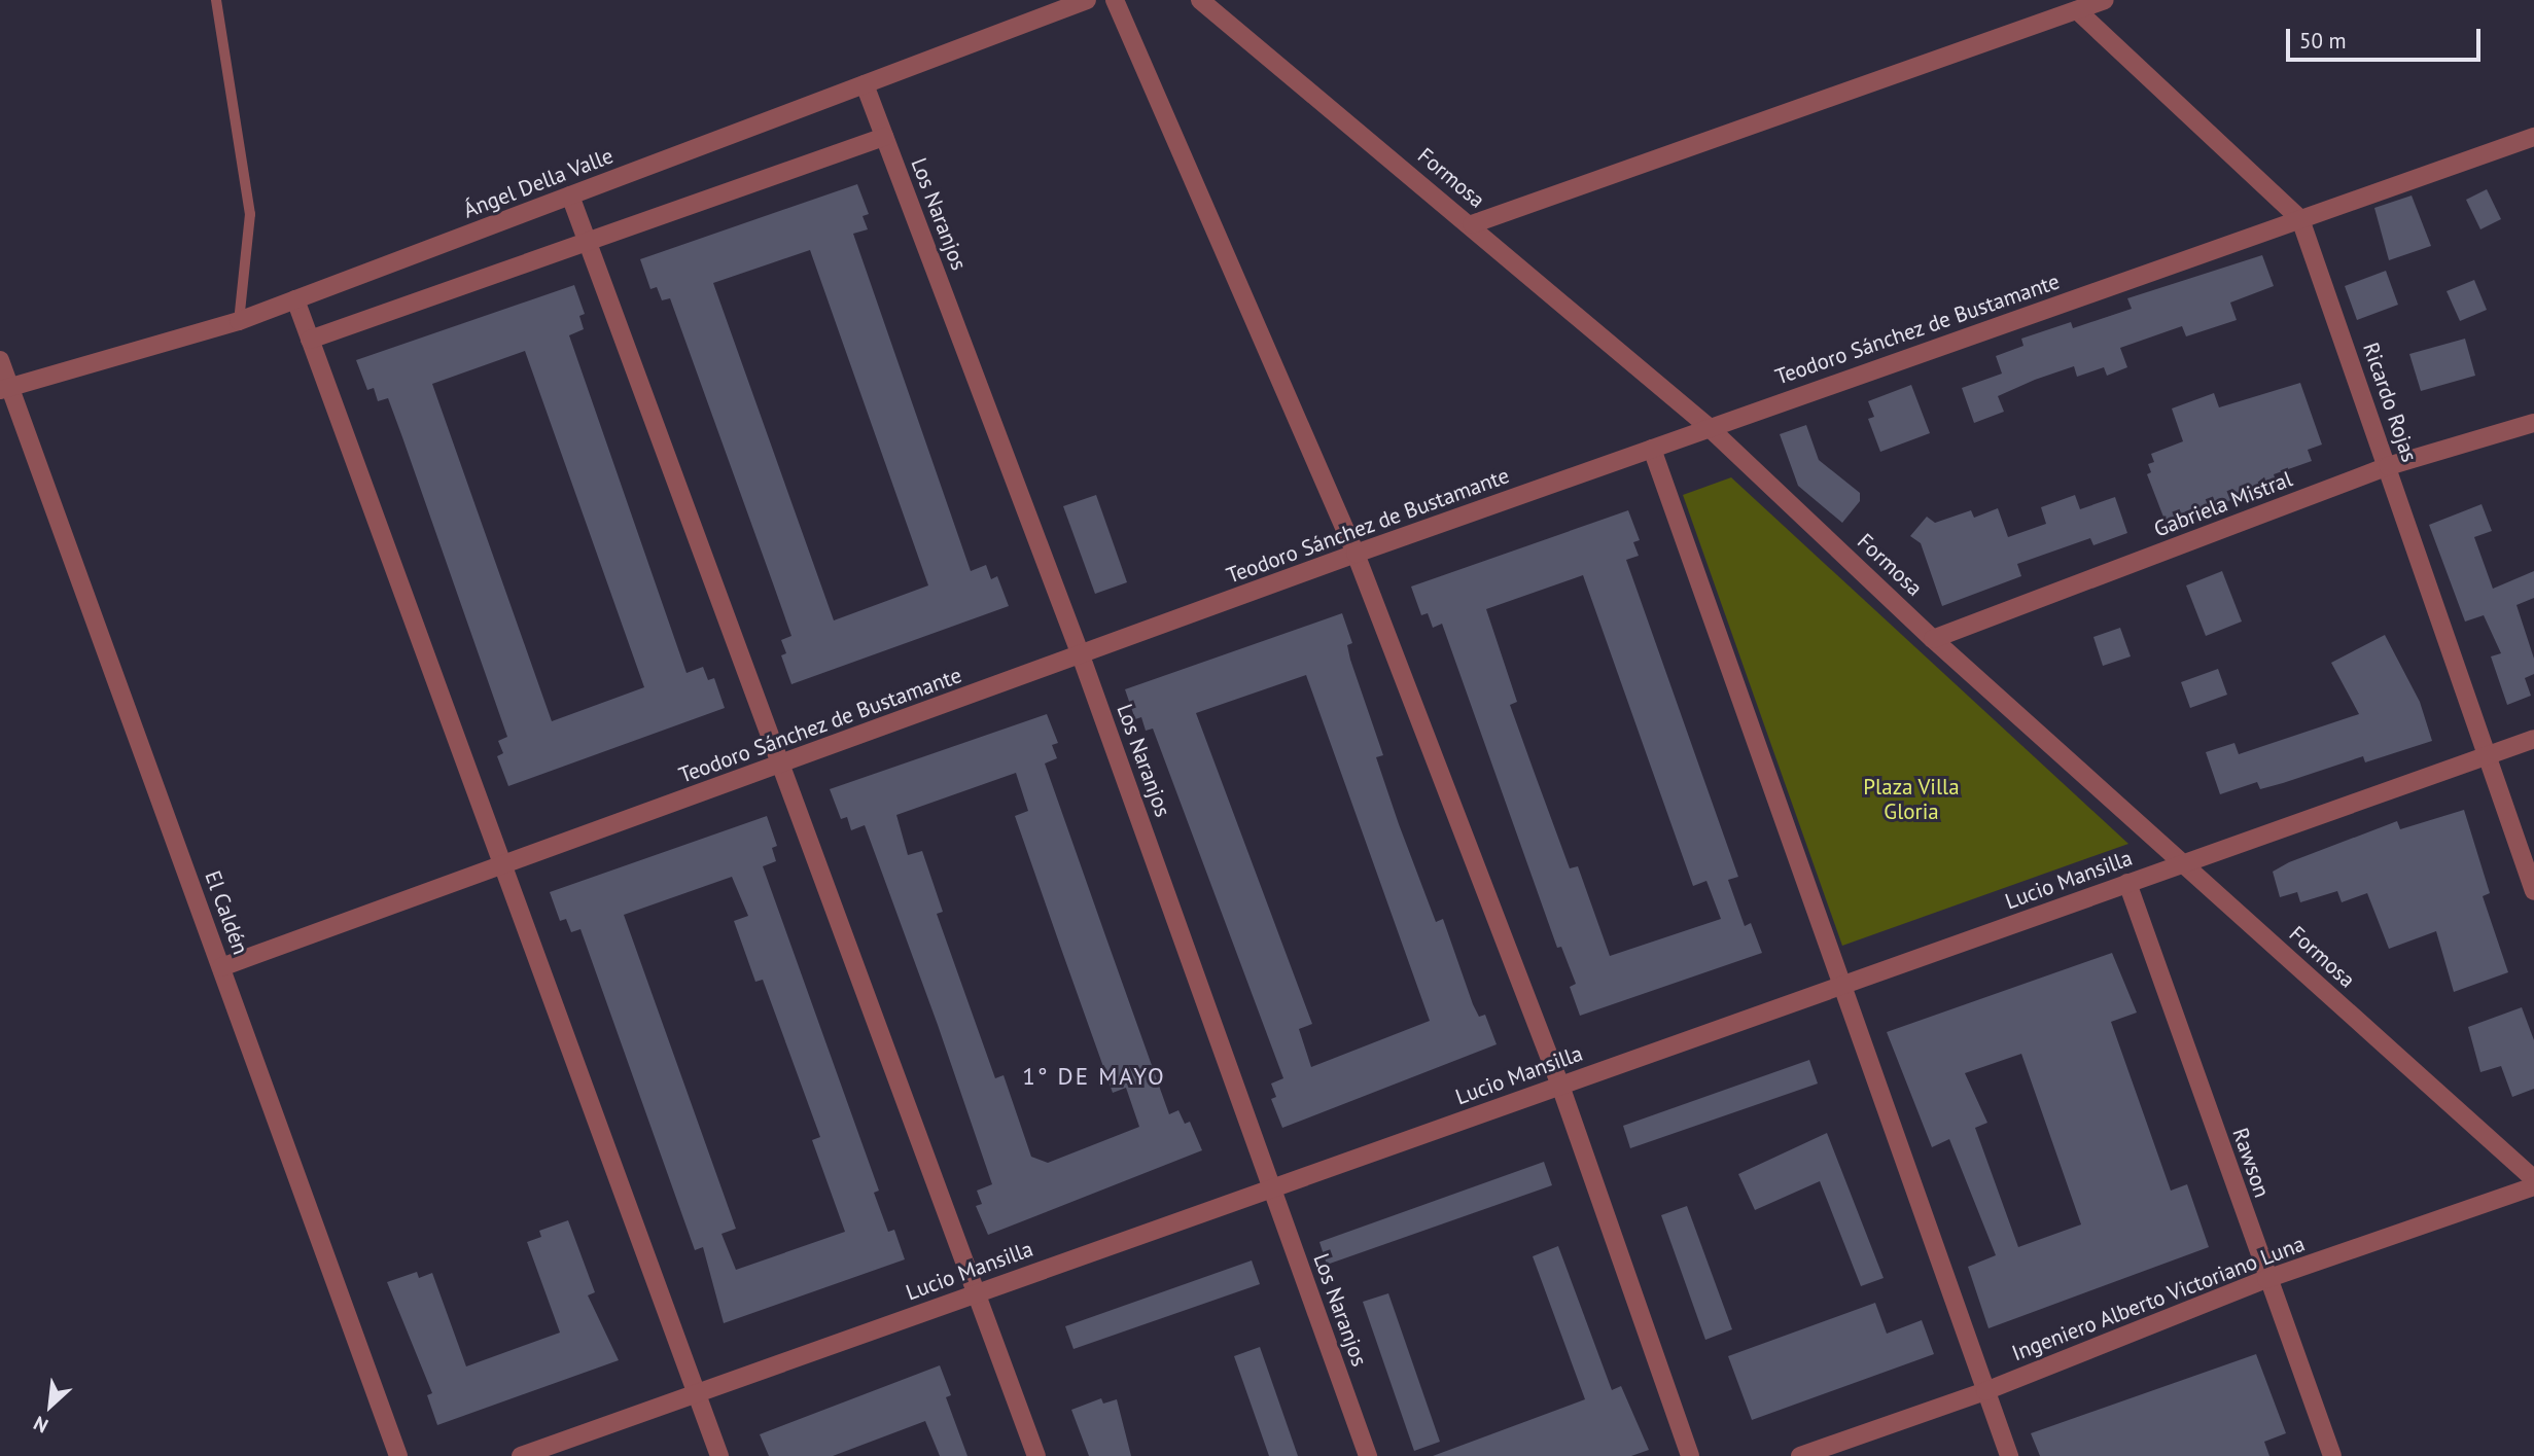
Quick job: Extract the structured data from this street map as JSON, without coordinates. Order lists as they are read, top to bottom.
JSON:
{
  "streets": {
    "street": [
      "Formosa",
      "Ángel Della Valle",
      "Los Naranjos",
      "Teodoro Sánchez de Bustamante",
      "Ricardo Rojas",
      "Gabriela Mistral",
      "Lucio Mansilla",
      "El Caldén",
      "Rawson",
      "Ingeniero Alberto Victoriano Luna"
    ]
  },
  "crossings": [
    ["Formosa", "Teodoro Sánchez de Bustamante"],
    ["Formosa", "Gabriela Mistral"],
    ["Formosa", "Lucio Mansilla"],
    ["Ángel Della Valle", "Los Naranjos"],
    ["Ángel Della Valle", "El Caldén"],
    ["Los Naranjos", "Teodoro Sánchez de Bustamante"],
    ["Los Naranjos", "Lucio Mansilla"],
    ["Teodoro Sánchez de Bustamante", "Ricardo Rojas"],
    ["Teodoro Sánchez de Bustamante", "El Caldén"],
    ["Ricardo Rojas", "Gabriela Mistral"],
    ["Ricardo Rojas", "Lucio Mansilla"],
    ["Lucio Mansilla", "Rawson"],
    ["Rawson", "Ingeniero Alberto Victoriano Luna"]
  ],
  "districts": ["1° DE MAYO"],
  "parks": ["Plaza Villa Gloria"],
  "scale_bar": "50 m",
  "north": "bottom left"
}
